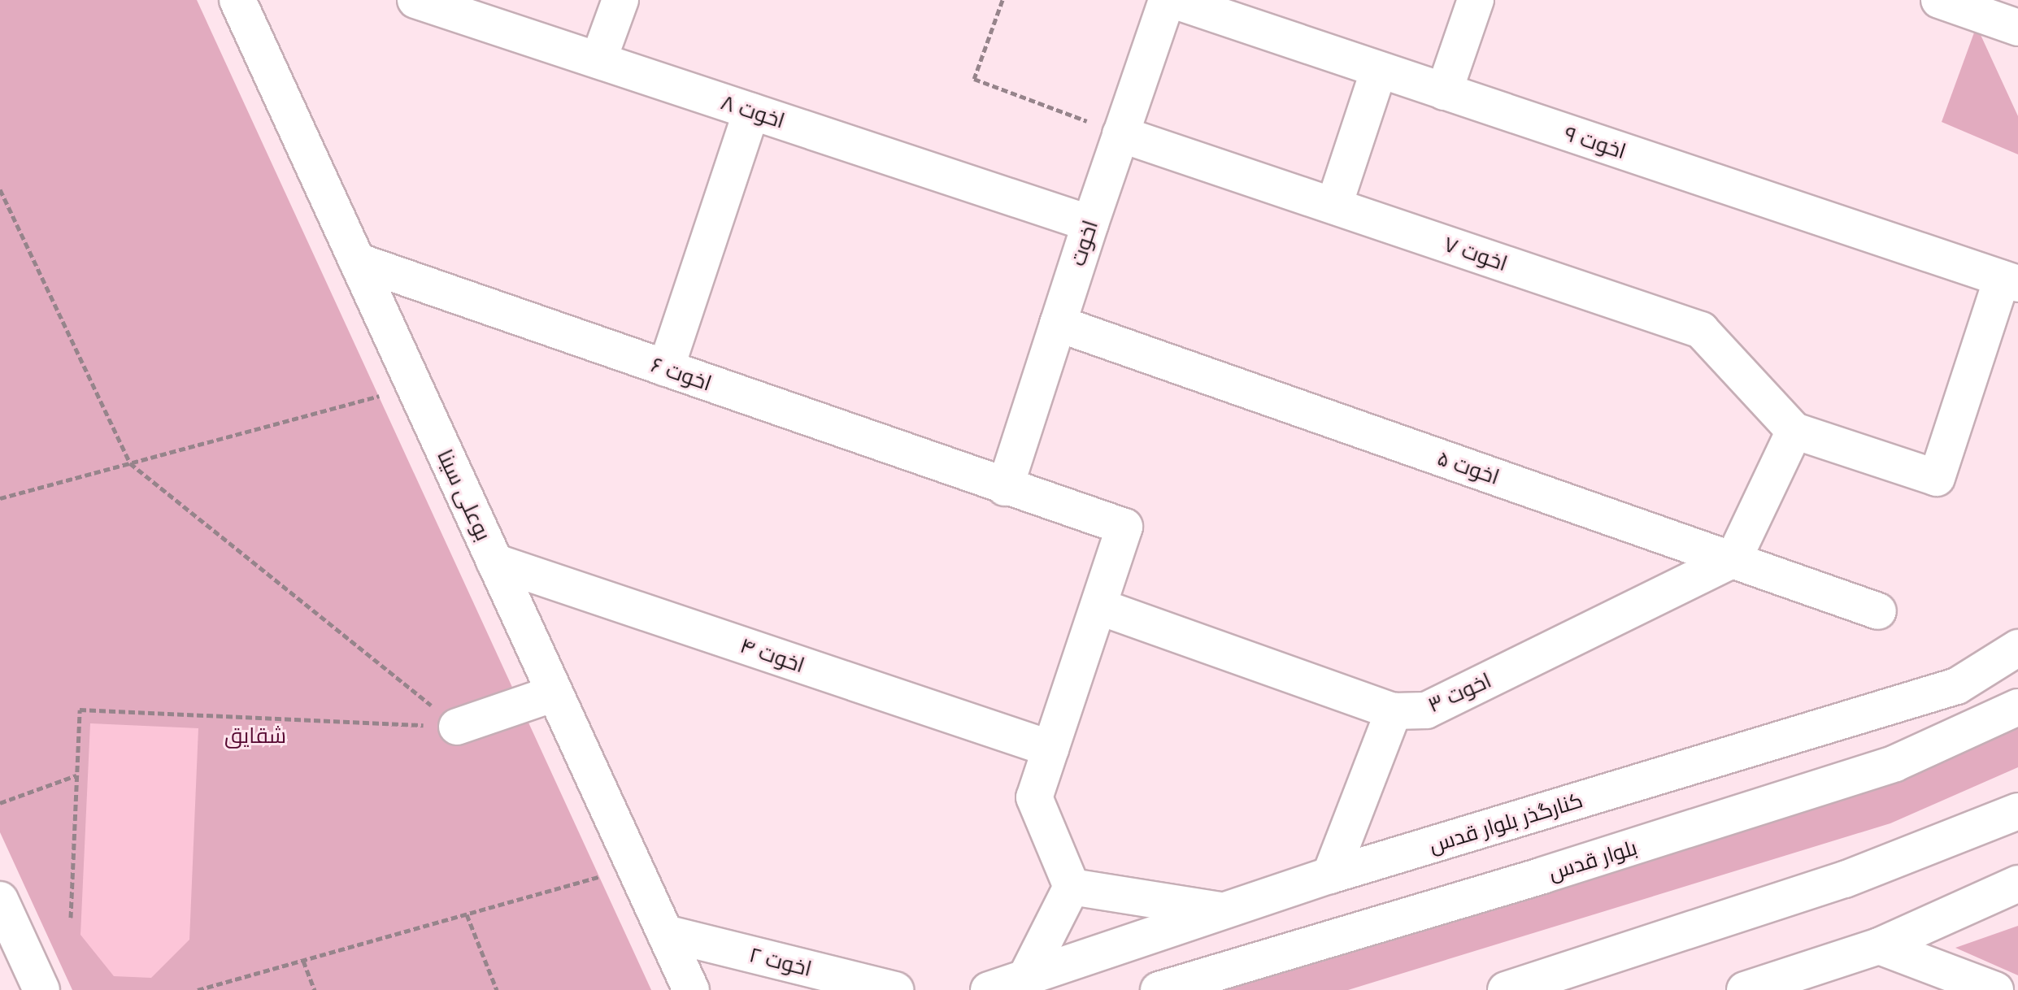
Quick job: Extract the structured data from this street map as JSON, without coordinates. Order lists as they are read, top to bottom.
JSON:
{
  "streets": {
    "street": [
      "اخوت ۸",
      "اخوت ۹",
      "اخوت",
      "اخوت ۷",
      "اخوت ۶",
      "اخوت ۵",
      "بوعلی سینا",
      "اخوت ۴",
      "اخوت ۳",
      "کنارگذر بلوار قدس",
      "بلوار قدس",
      "اخوت ۲"
    ]
  },
  "crossings": [
    ["اخوت ۸", "اخوت"],
    ["اخوت", "اخوت ۷"],
    ["اخوت", "اخوت ۶"],
    ["اخوت", "اخوت ۵"],
    ["اخوت ۶", "بوعلی سینا"],
    ["اخوت ۶", "اخوت ۳"],
    ["اخوت ۵", "اخوت ۳"],
    ["بوعلی سینا", "اخوت ۴"],
    ["بوعلی سینا", "اخوت ۲"]
  ],
  "parks": ["شقایق"]
}
